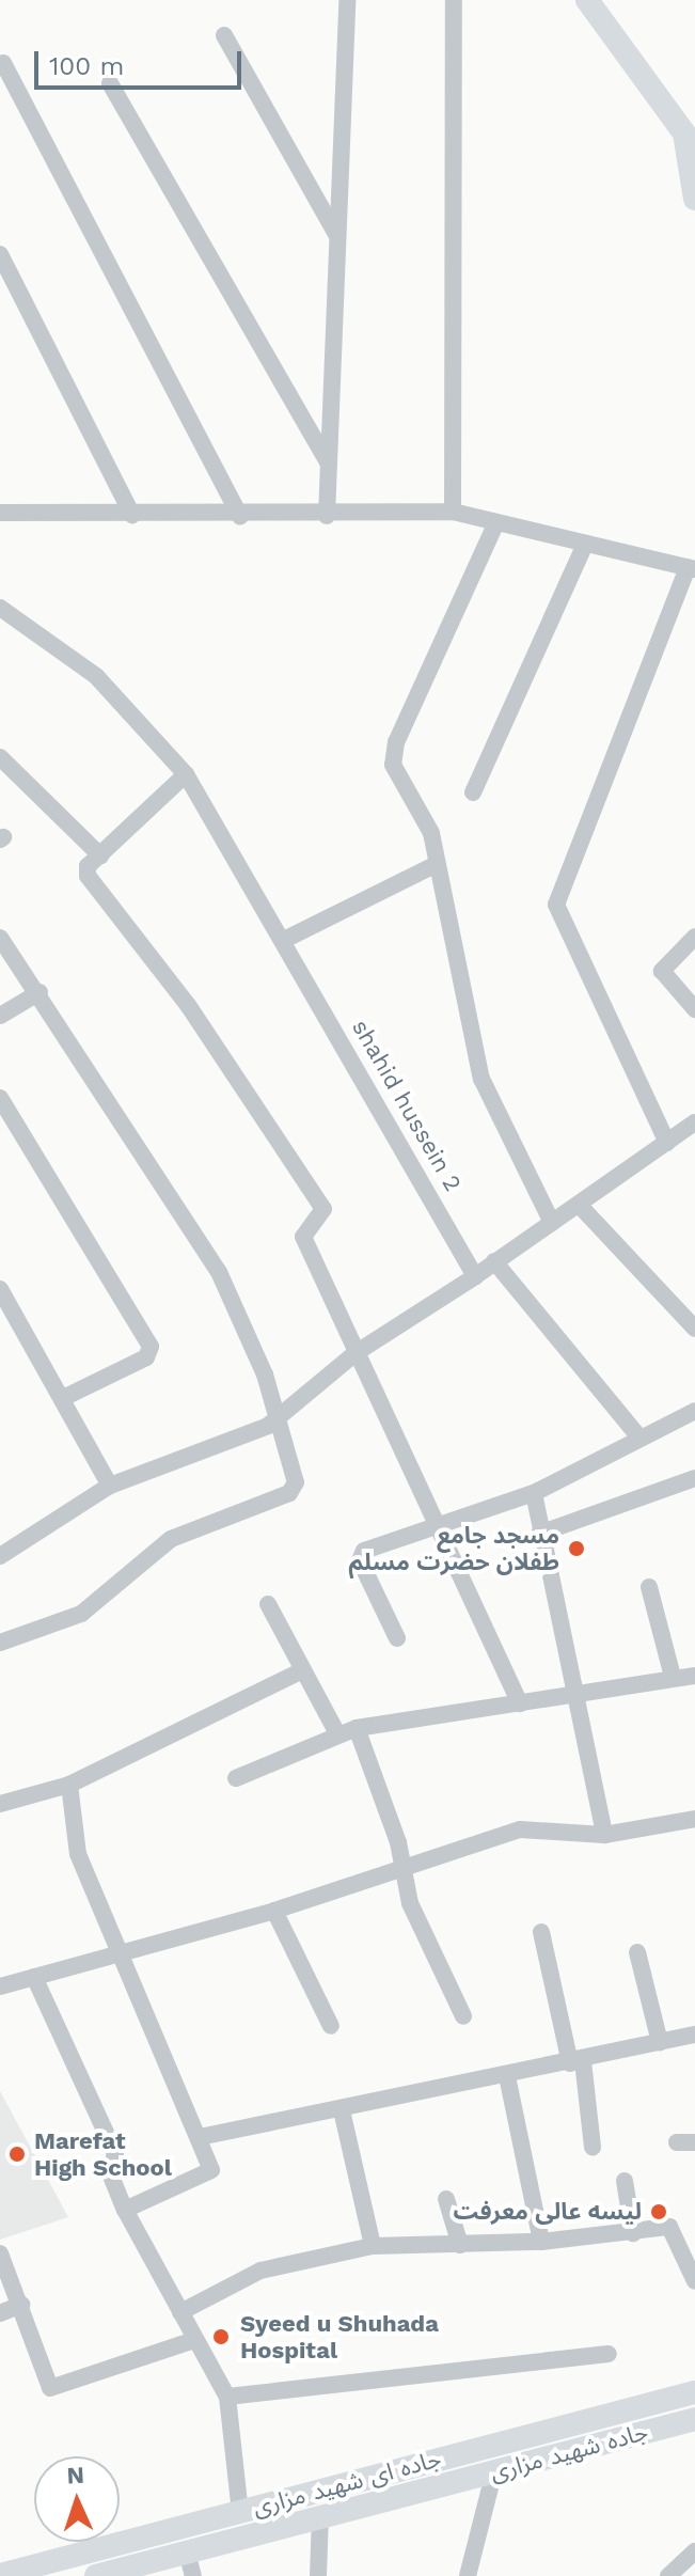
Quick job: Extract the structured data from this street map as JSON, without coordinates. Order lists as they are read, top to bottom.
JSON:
{
  "streets": {
    "main road": ["جاده شهید مزاری", "جاده ای شهید مزاری"],
    "street": ["shahid hussein 2"]
  },
  "places": [
    "مسجد جامع طفلان حضرت مسلم",
    "Marefat High School",
    "لیسه عالی معرفت",
    "Syeed u Shuhada Hospital"
  ],
  "scale_bar": "100 m",
  "north": "top"
}
